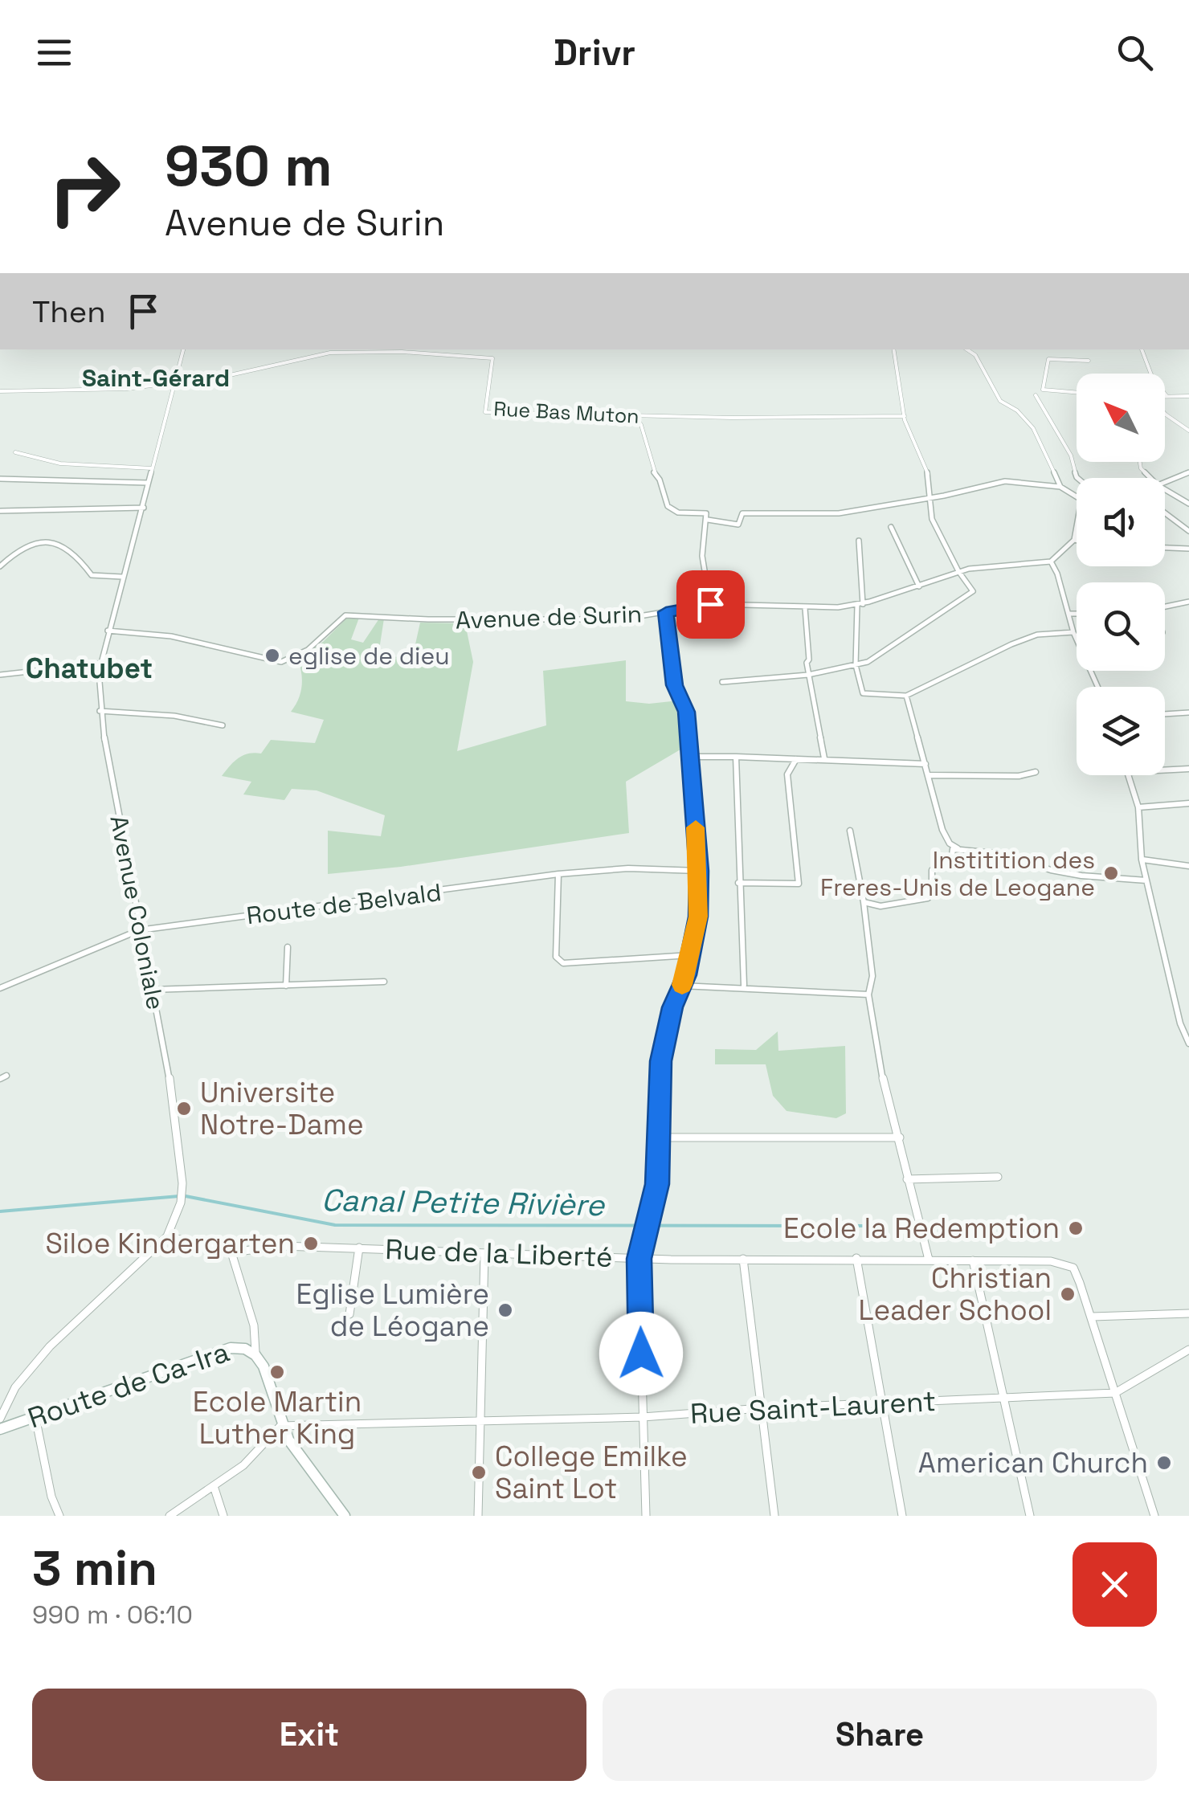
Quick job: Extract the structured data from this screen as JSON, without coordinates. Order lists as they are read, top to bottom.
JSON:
{
  "streets": {
    "street": [
      "Rue Bas Muton",
      "Avenue de Surin",
      "Route de Belvald",
      "Avenue Coloniale",
      "Rue de la Liberté",
      "Route de Ca-Ira",
      "Rue Saint-Laurent"
    ]
  },
  "crossings": [
    ["Rue Bas Muton", "Avenue Coloniale"],
    ["Avenue de Surin", "Avenue Coloniale"],
    ["Route de Belvald", "Avenue Coloniale"],
    ["Avenue Coloniale", "Rue de la Liberté"]
  ],
  "districts": ["Saint-Gérard", "Chatubet"],
  "water": ["Canal Petite Rivière"],
  "places": [
    "eglise de dieu",
    "Institition des Freres-Unis de Leogane",
    "Universite Notre-Dame",
    "Ecole la Redemption",
    "Siloe Kindergarten",
    "Christian Leader School",
    "Eglise Lumière de Léogane",
    "Ecole Martin Luther King",
    "American Church",
    "College Emilke Saint Lot"
  ],
  "north": "top left",
  "page": {
    "header": "Drivr",
    "turn": ["930 m", "Avenue de Surin"],
    "then": "Then",
    "heading": ["3 min", "990 m · 06:10"],
    "buttons": ["Exit", "Share"]
  }
}
